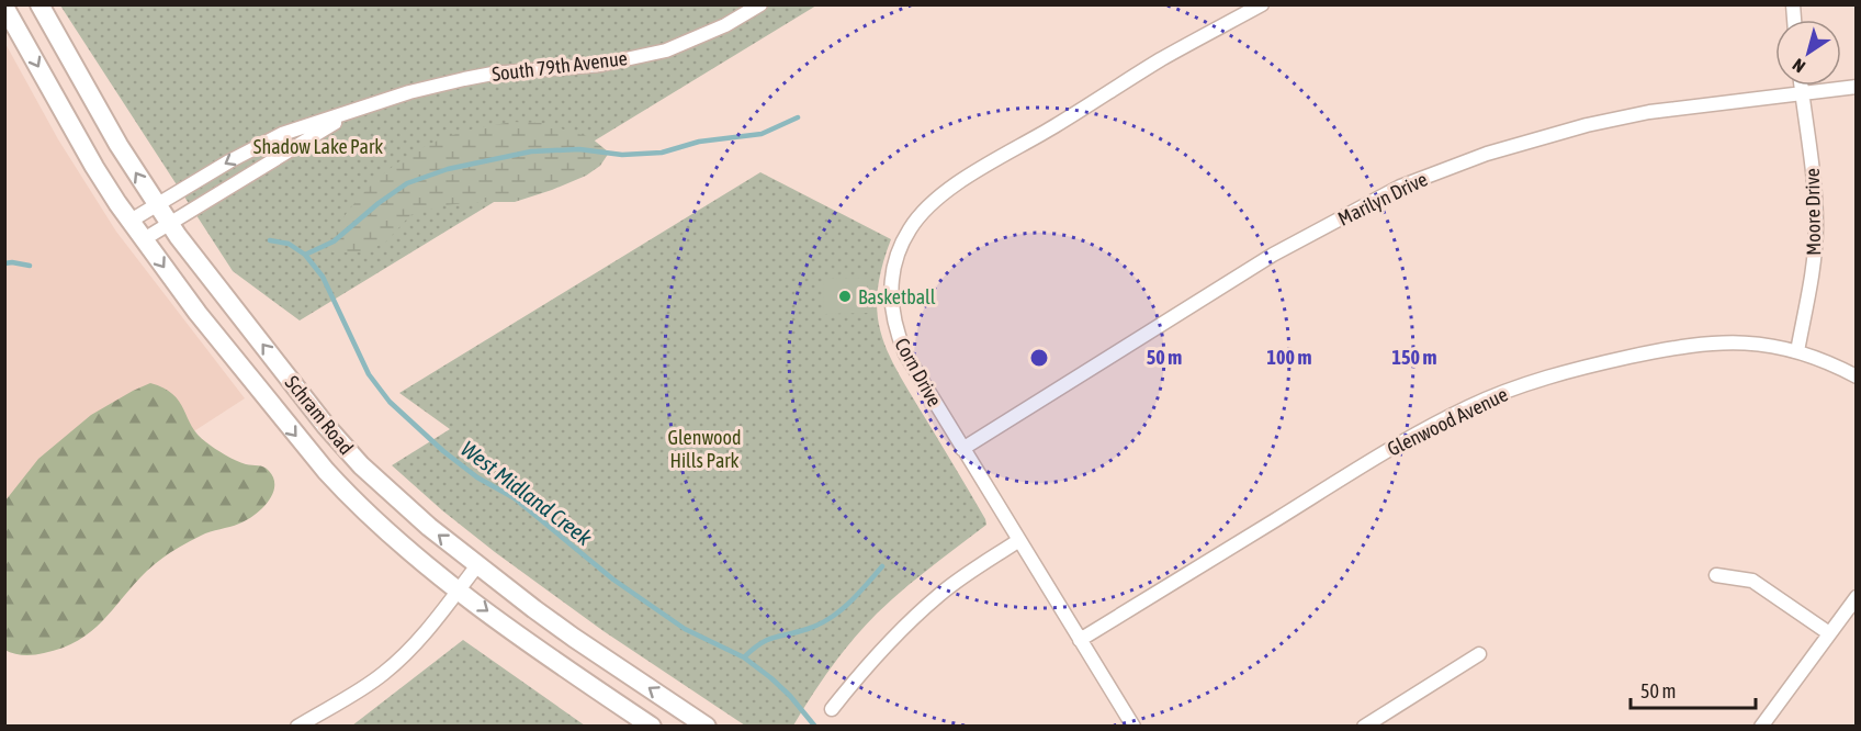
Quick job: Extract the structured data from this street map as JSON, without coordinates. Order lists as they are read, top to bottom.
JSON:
{
  "streets": {
    "main road": ["Schram Road"],
    "street": [
      "South 79th Avenue",
      "Marilyn Drive",
      "Moore Drive",
      "Corn Drive",
      "Glenwood Avenue"
    ]
  },
  "crossings": [
    ["South 79th Avenue", "Schram Road"],
    ["Marilyn Drive", "Moore Drive"],
    ["Marilyn Drive", "Corn Drive"],
    ["Moore Drive", "Glenwood Avenue"],
    ["Corn Drive", "Glenwood Avenue"]
  ],
  "water": ["West Midland Creek"],
  "parks": ["Shadow Lake Park", "Glenwood Hills Park"],
  "places": ["Basketball"],
  "scale_bar": "50 m",
  "north": "bottom left",
  "rings": ["50 m", "100 m", "150 m"]
}
